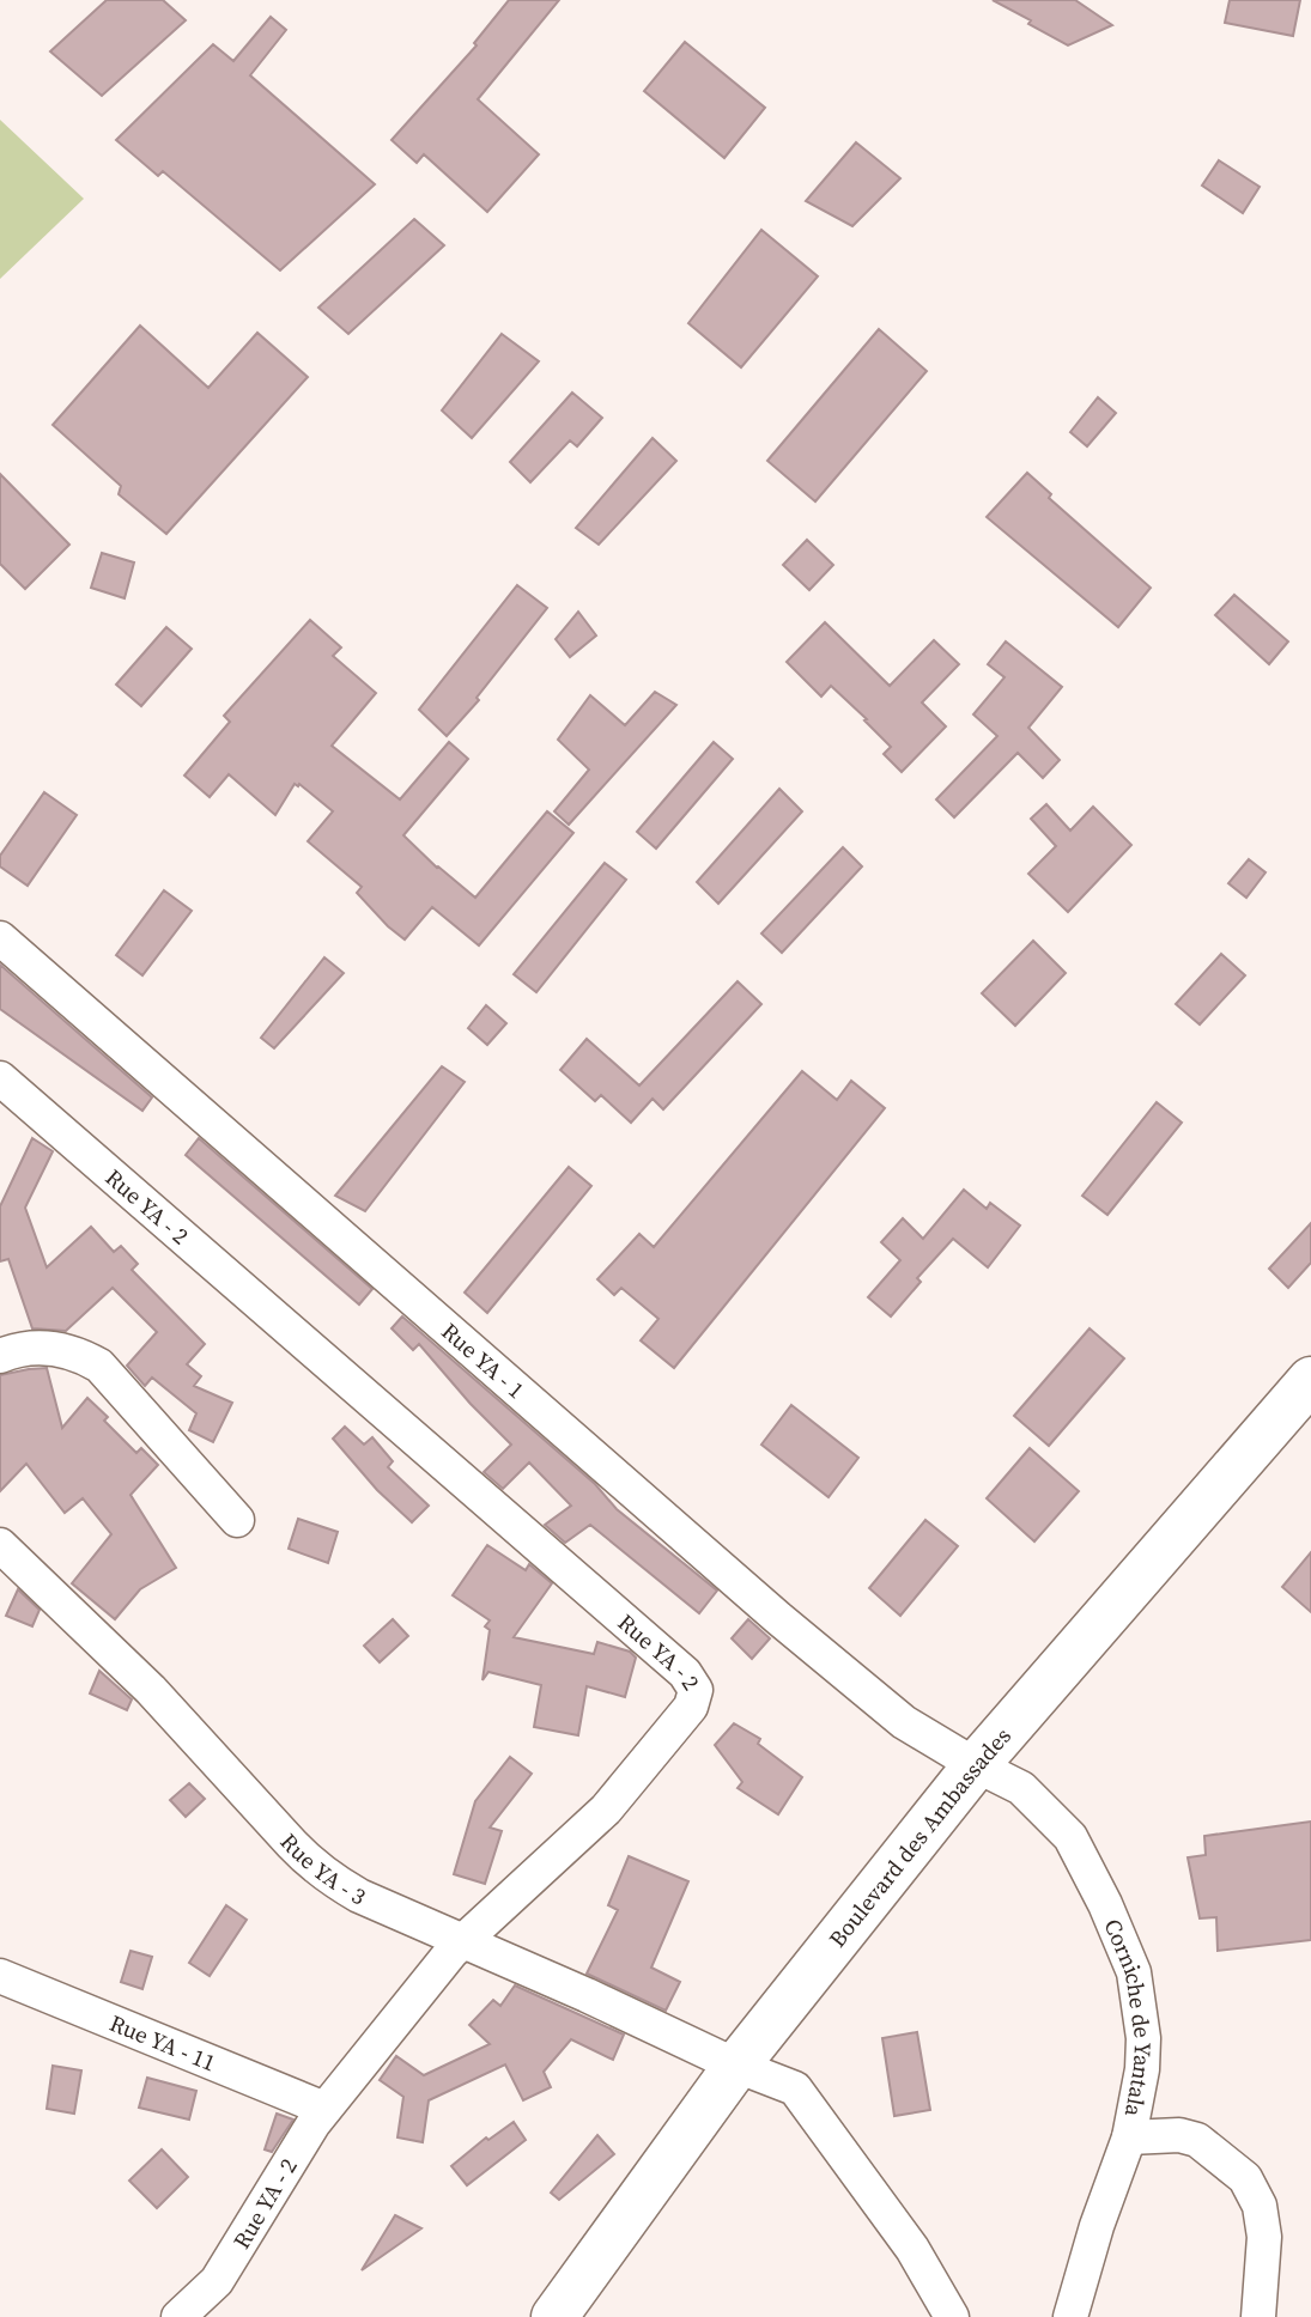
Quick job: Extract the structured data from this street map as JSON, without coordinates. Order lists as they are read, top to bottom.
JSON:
{
  "streets": {
    "main road": ["Boulevard des Ambassades"],
    "street": [
      "Rue YA - 2",
      "Rue YA - 1",
      "Rue YA - 3",
      "Corniche de Yantala",
      "Rue YA - 11"
    ]
  },
  "crossings": [
    ["Rue YA - 2", "Rue YA - 3"],
    ["Rue YA - 2", "Rue YA - 11"],
    ["Rue YA - 1", "Boulevard des Ambassades"],
    ["Rue YA - 1", "Corniche de Yantala"],
    ["Boulevard des Ambassades", "Rue YA - 3"],
    ["Boulevard des Ambassades", "Corniche de Yantala"]
  ]
}
